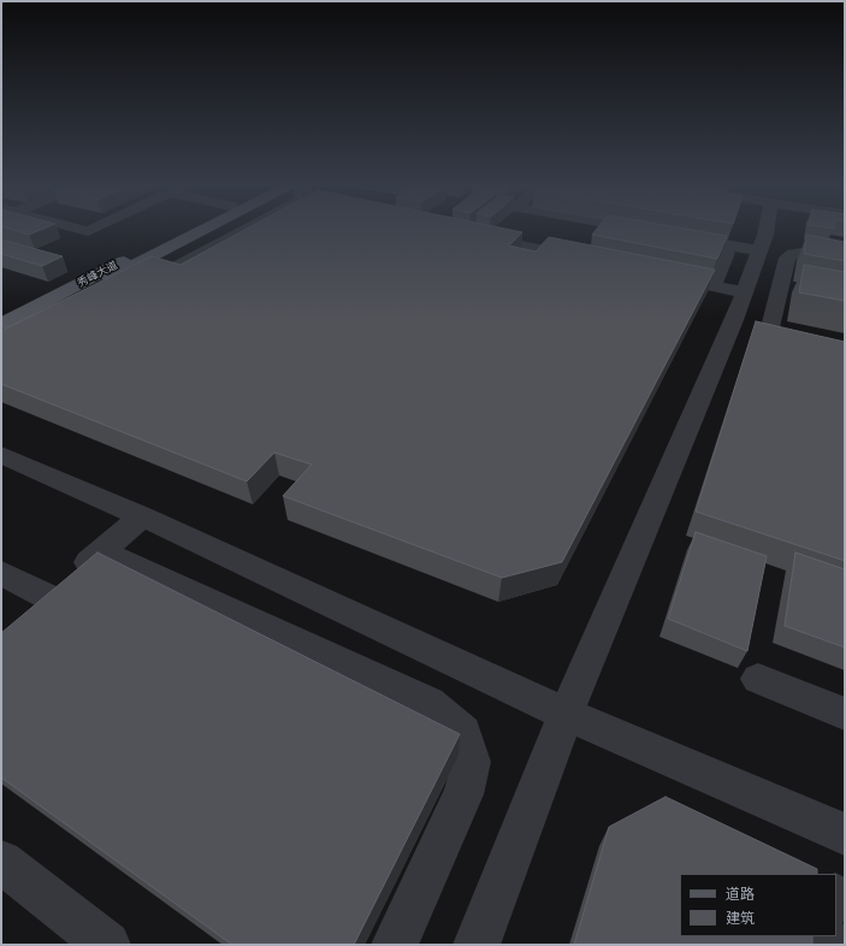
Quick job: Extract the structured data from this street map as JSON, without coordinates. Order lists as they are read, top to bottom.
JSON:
{
  "streets": {
    "main road": ["秀峰大道"]
  },
  "legend": ["道路", "建筑"]
}
